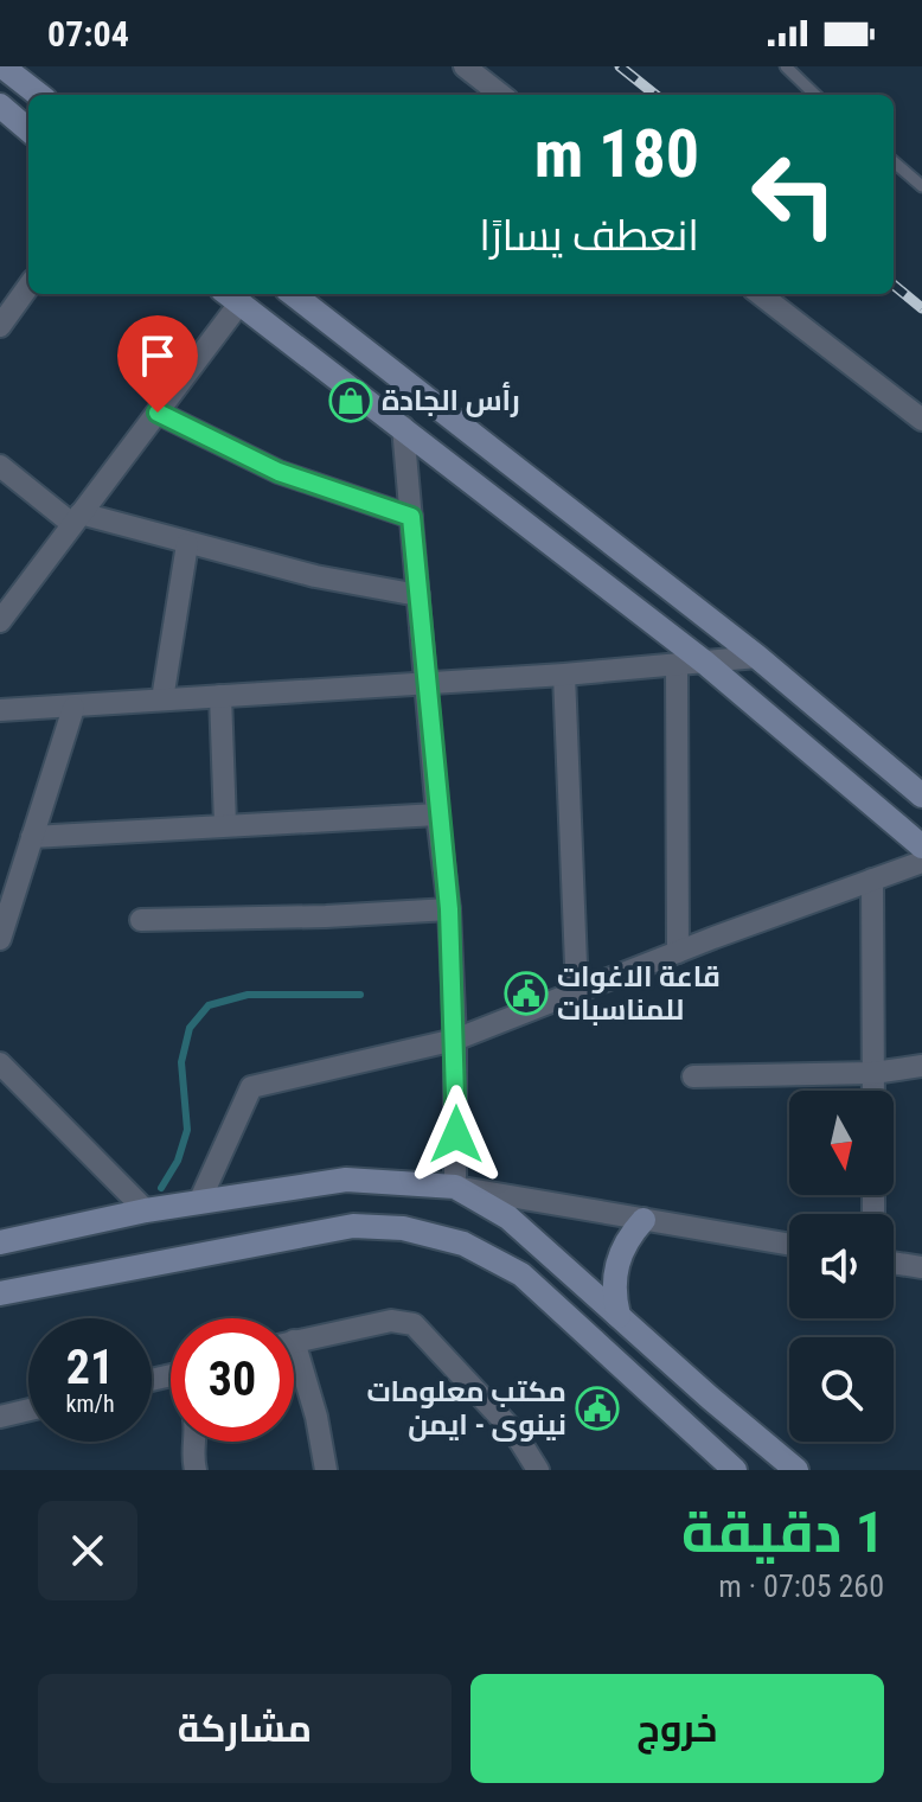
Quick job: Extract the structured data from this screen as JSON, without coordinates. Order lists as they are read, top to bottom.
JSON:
{
  "places": {
    "shop": ["رأس الجادة"],
    "public building": ["قاعة الاغوات للمناسبات", "مكتب معلومات نينوى - ايمن"]
  },
  "north": "bottom",
  "page": {
    "status": "07:04",
    "turn": ["180 m", "انعطف يسارًا"],
    "speed": "21 km/h",
    "limit": "30",
    "heading": ["1 دقيقة", "260 m · 07:05"],
    "buttons": ["خروج", "مشاركة"]
  }
}
